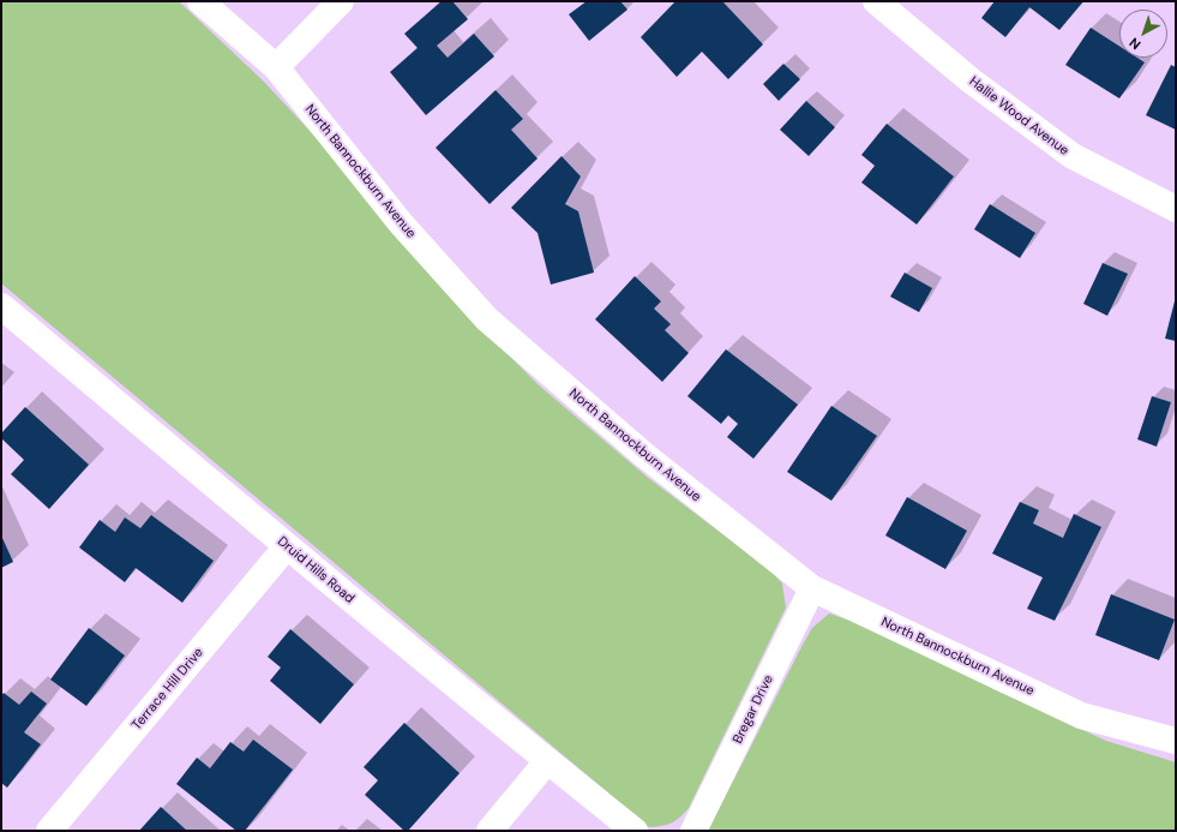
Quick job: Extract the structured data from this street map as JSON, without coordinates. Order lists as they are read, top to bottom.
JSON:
{
  "streets": {
    "street": [
      "Hallie Wood Avenue",
      "North Bannockburn Avenue",
      "Druid Hills Road",
      "Terrace Hill Drive",
      "Bregar Drive"
    ]
  },
  "crossings": [
    ["North Bannockburn Avenue", "Bregar Drive"],
    ["Druid Hills Road", "Terrace Hill Drive"]
  ],
  "north": "bottom left"
}
